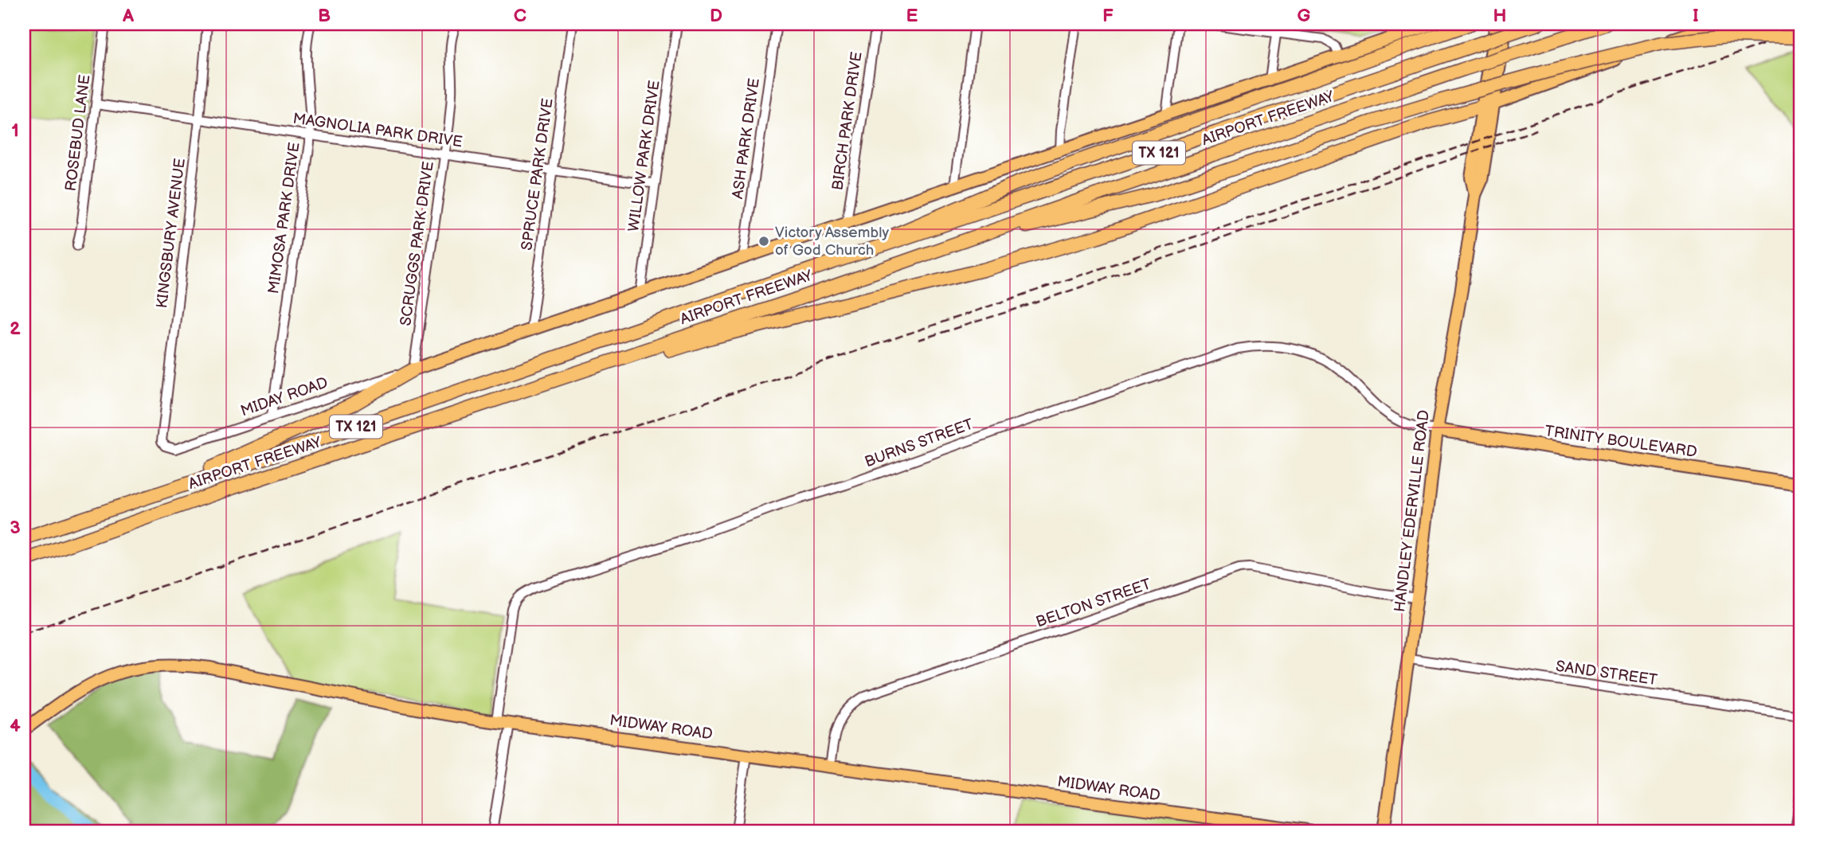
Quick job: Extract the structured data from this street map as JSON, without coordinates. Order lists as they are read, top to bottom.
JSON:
{
  "streets": {
    "highway": ["AIRPORT FREEWAY", "TX 121"],
    "main road": ["TRINITY BOULEVARD", "HANDLEY EDERVILLE ROAD", "MIDWAY ROAD"],
    "street": [
      "BIRCH PARK DRIVE",
      "MAGNOLIA PARK DRIVE",
      "ROSEBUD LANE",
      "ASH PARK DRIVE",
      "WILLOW PARK DRIVE",
      "SPRUCE PARK DRIVE",
      "MIMOSA PARK DRIVE",
      "KINGSBURY AVENUE",
      "SCRUGGS PARK DRIVE",
      "MIDAY ROAD",
      "BURNS STREET",
      "BELTON STREET",
      "SAND STREET"
    ]
  },
  "crossings": [
    ["MAGNOLIA PARK DRIVE", "ROSEBUD LANE"],
    ["MAGNOLIA PARK DRIVE", "WILLOW PARK DRIVE"],
    ["MAGNOLIA PARK DRIVE", "SPRUCE PARK DRIVE"],
    ["MAGNOLIA PARK DRIVE", "MIMOSA PARK DRIVE"],
    ["MAGNOLIA PARK DRIVE", "KINGSBURY AVENUE"],
    ["MAGNOLIA PARK DRIVE", "SCRUGGS PARK DRIVE"],
    ["MIMOSA PARK DRIVE", "MIDAY ROAD"],
    ["KINGSBURY AVENUE", "MIDAY ROAD"],
    ["SCRUGGS PARK DRIVE", "MIDAY ROAD"],
    ["TRINITY BOULEVARD", "BURNS STREET"],
    ["TRINITY BOULEVARD", "HANDLEY EDERVILLE ROAD"],
    ["BURNS STREET", "HANDLEY EDERVILLE ROAD"],
    ["BURNS STREET", "MIDWAY ROAD"],
    ["HANDLEY EDERVILLE ROAD", "BELTON STREET"],
    ["HANDLEY EDERVILLE ROAD", "SAND STREET"],
    ["BELTON STREET", "MIDWAY ROAD"]
  ],
  "places": ["Victory Assembly of God Church"],
  "grid": {
    "columns": [
      "A",
      "B",
      "C",
      "D",
      "E",
      "F",
      "G",
      "H",
      "I"
    ],
    "rows": [
      "1",
      "2",
      "3",
      "4"
    ]
  }
}
